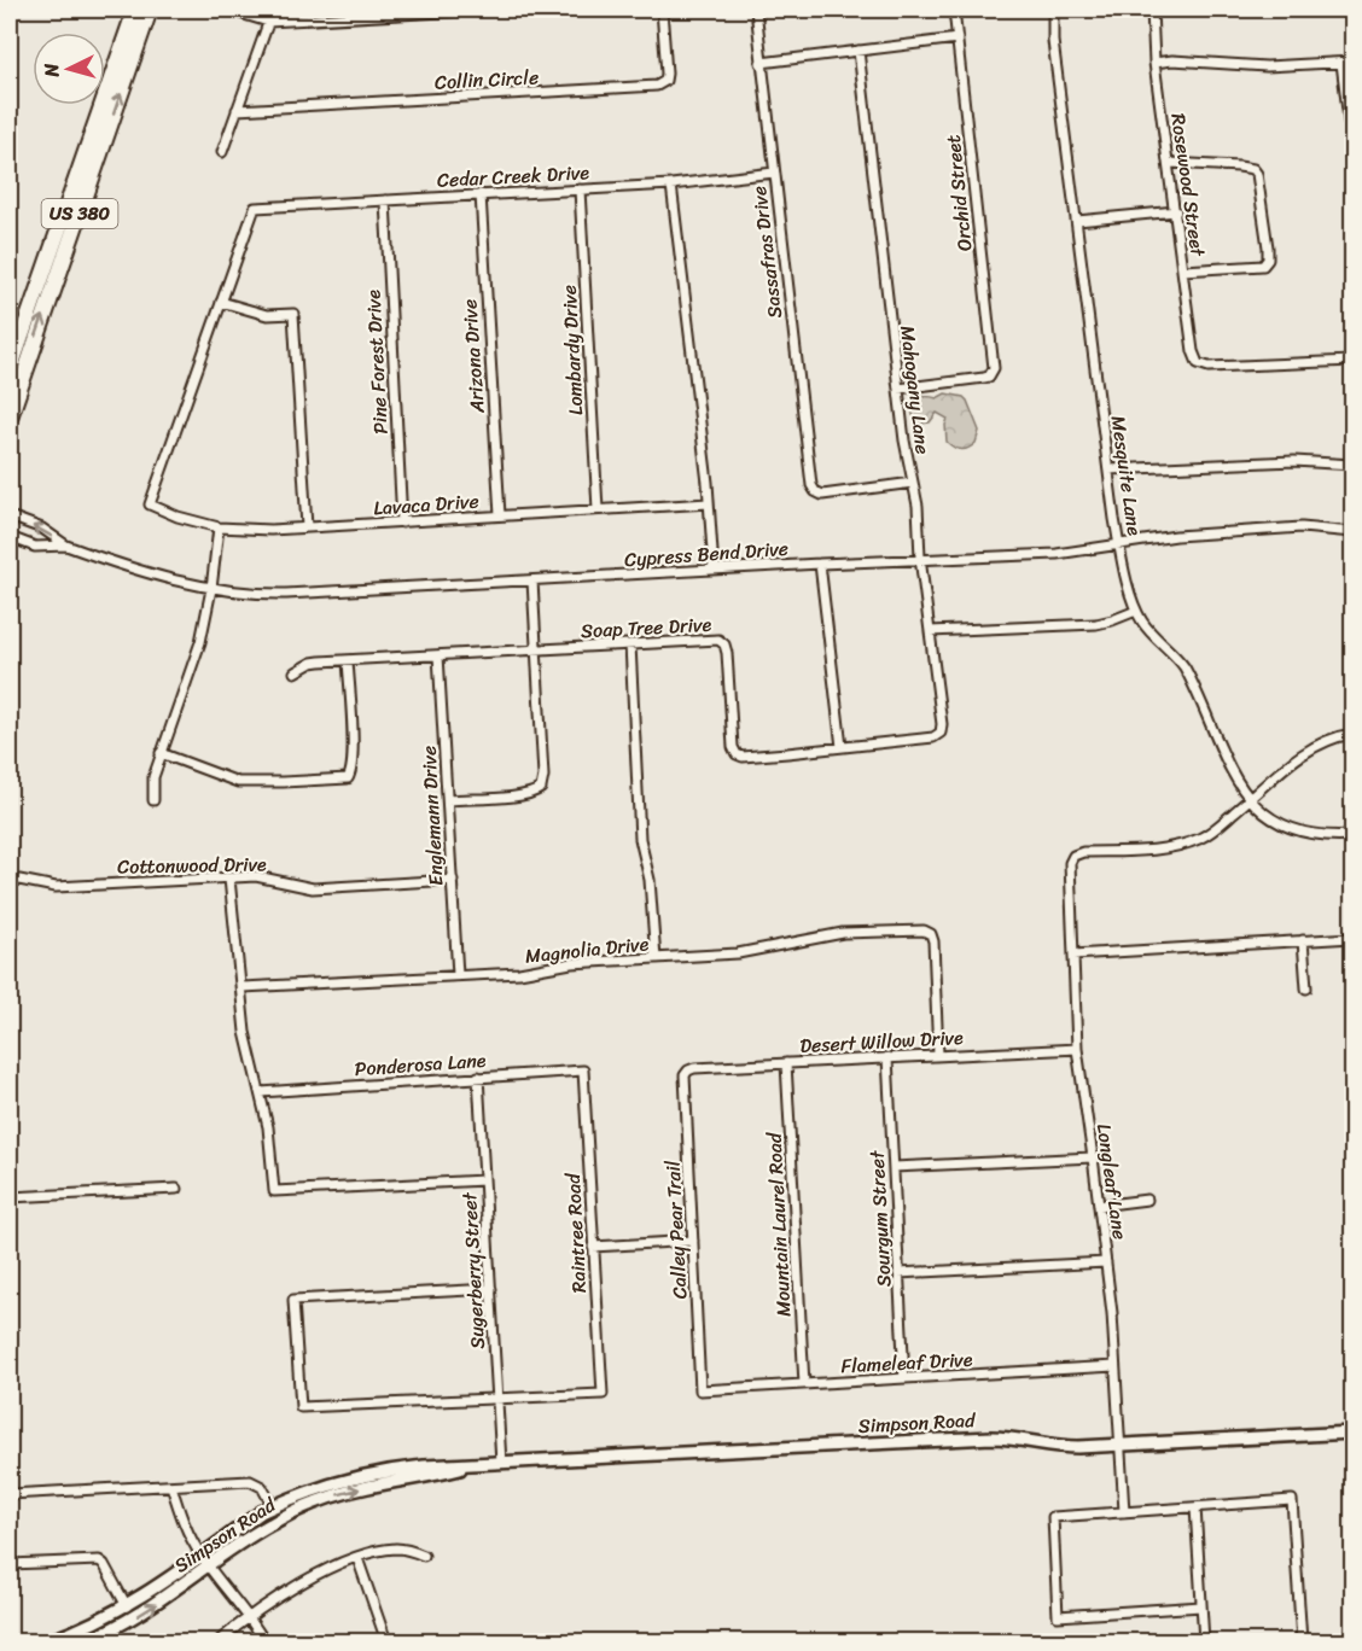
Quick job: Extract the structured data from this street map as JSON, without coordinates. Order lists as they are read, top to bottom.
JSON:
{
  "streets": {
    "highway": ["US 380"],
    "street": [
      "Collin Circle",
      "Cedar Creek Drive",
      "Rosewood Street",
      "Orchid Street",
      "Sassafras Drive",
      "Lombardy Drive",
      "Arizona Drive",
      "Pine Forest Drive",
      "Mahogany Lane",
      "Mesquite Lane",
      "Lavaca Drive",
      "Cypress Bend Drive",
      "Soap Tree Drive",
      "Englemann Drive",
      "Cottonwood Drive",
      "Magnolia Drive",
      "Desert Willow Drive",
      "Ponderosa Lane",
      "Longleaf Lane",
      "Sourgum Street",
      "Mountain Laurel Road",
      "Calley Pear Trail",
      "Raintree Road",
      "Sugerberry Street",
      "Flameleaf Drive",
      "Simpson Road"
    ]
  },
  "crossings": [
    ["Cedar Creek Drive", "Sassafras Drive"],
    ["Cedar Creek Drive", "Lombardy Drive"],
    ["Cedar Creek Drive", "Arizona Drive"],
    ["Cedar Creek Drive", "Pine Forest Drive"],
    ["Cedar Creek Drive", "Lavaca Drive"],
    ["Orchid Street", "Mahogany Lane"],
    ["Sassafras Drive", "Mahogany Lane"],
    ["Lombardy Drive", "Lavaca Drive"],
    ["Arizona Drive", "Lavaca Drive"],
    ["Pine Forest Drive", "Lavaca Drive"],
    ["Mahogany Lane", "Cypress Bend Drive"],
    ["Mahogany Lane", "Soap Tree Drive"],
    ["Mesquite Lane", "Cypress Bend Drive"],
    ["Mesquite Lane", "Longleaf Lane"],
    ["Soap Tree Drive", "Englemann Drive"],
    ["Englemann Drive", "Cottonwood Drive"],
    ["Englemann Drive", "Magnolia Drive"],
    ["Magnolia Drive", "Desert Willow Drive"],
    ["Desert Willow Drive", "Longleaf Lane"],
    ["Desert Willow Drive", "Sourgum Street"],
    ["Desert Willow Drive", "Mountain Laurel Road"],
    ["Desert Willow Drive", "Calley Pear Trail"],
    ["Ponderosa Lane", "Raintree Road"],
    ["Ponderosa Lane", "Sugerberry Street"],
    ["Longleaf Lane", "Flameleaf Drive"],
    ["Longleaf Lane", "Simpson Road"],
    ["Sourgum Street", "Flameleaf Drive"],
    ["Mountain Laurel Road", "Flameleaf Drive"],
    ["Calley Pear Trail", "Flameleaf Drive"],
    ["Raintree Road", "Sugerberry Street"],
    ["Sugerberry Street", "Simpson Road"]
  ],
  "north": "left"
}
